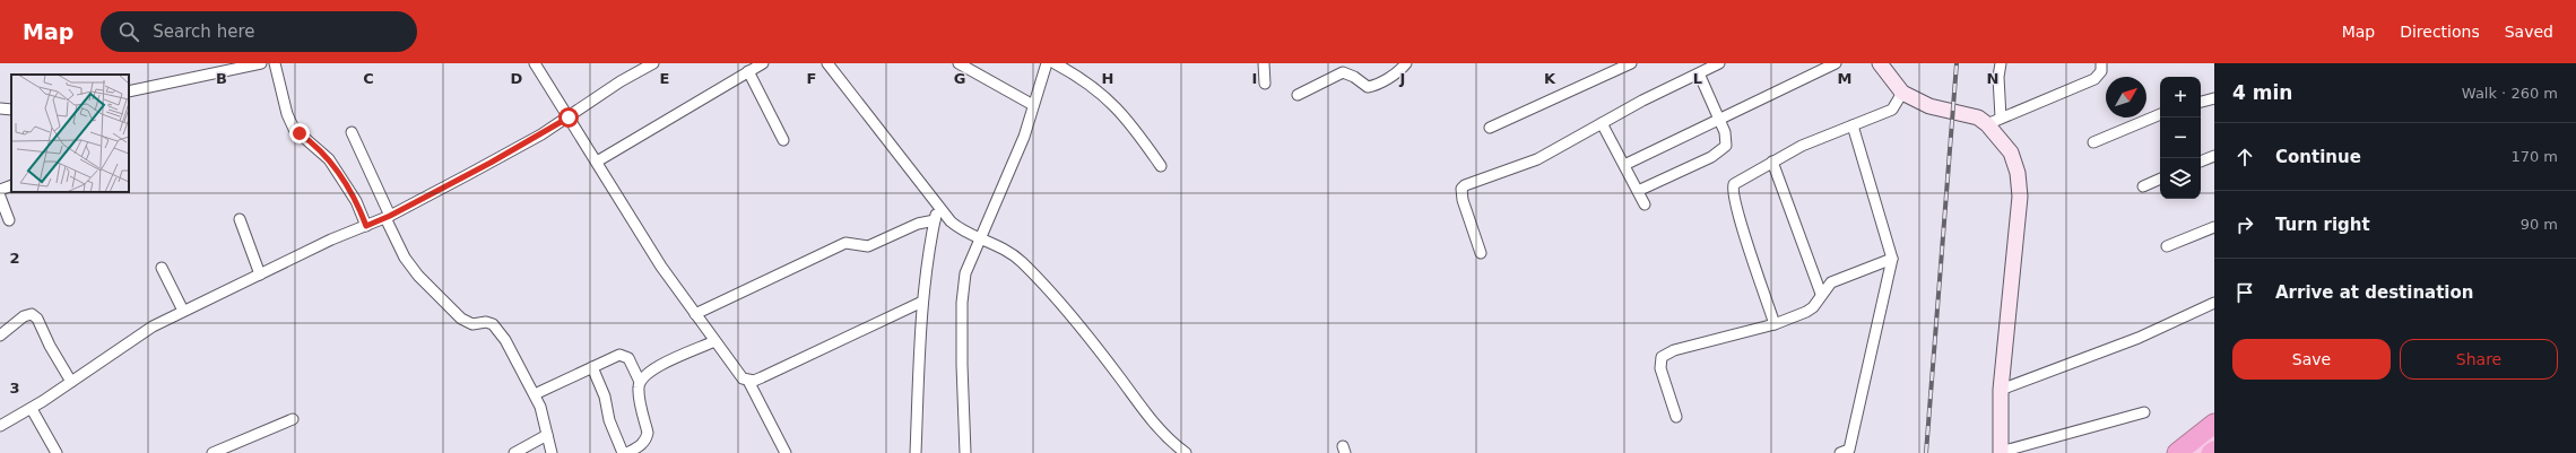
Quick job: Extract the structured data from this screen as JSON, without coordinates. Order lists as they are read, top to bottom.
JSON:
{
  "north": "top right",
  "page": {
    "header": "Map",
    "search": "Search here",
    "nav": ["Map", "Directions", "Saved"],
    "heading": ["4 min", "Walk · 260 m"],
    "map_buttons": ["+", "−"],
    "list": [
      ["Continue", "170 m"],
      ["Turn right", "90 m"],
      "Arrive at destination"
    ],
    "buttons": ["Save", "Share"]
  },
  "grid": {
    "columns": [
      "B",
      "C",
      "D",
      "E",
      "F",
      "G",
      "H",
      "I",
      "J",
      "K",
      "L",
      "M",
      "N"
    ],
    "rows": ["2", "3"]
  }
}
